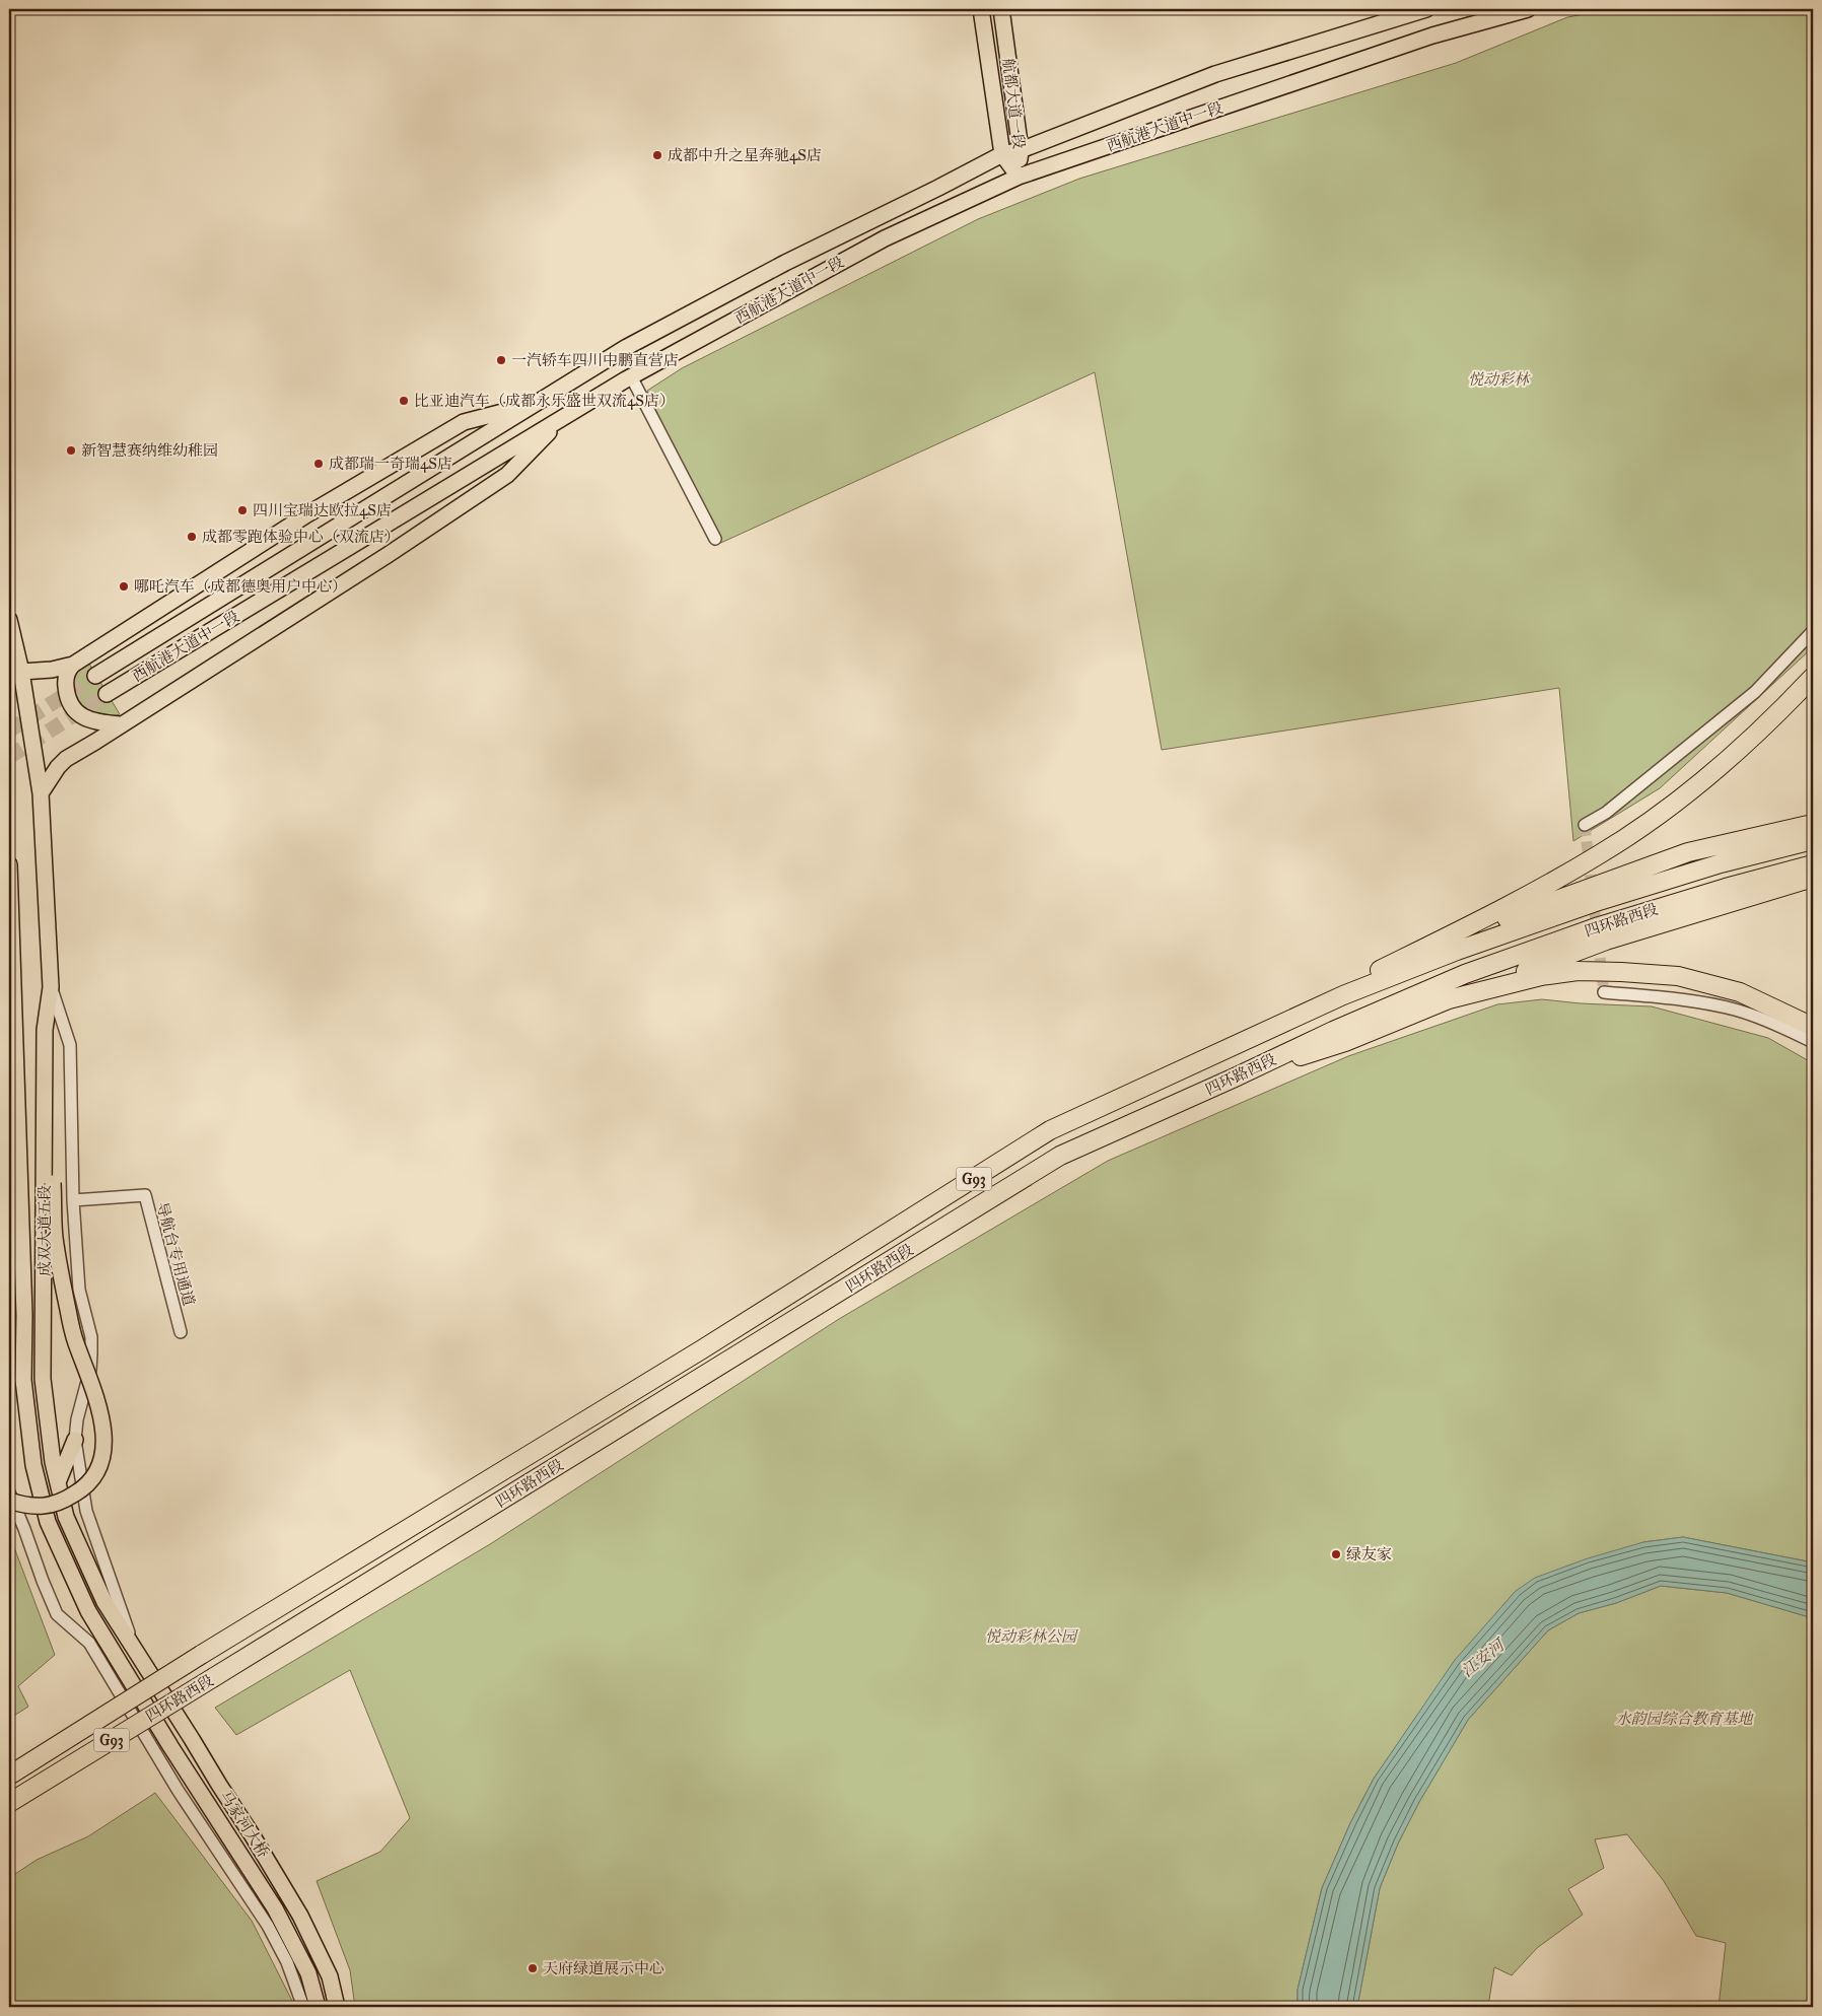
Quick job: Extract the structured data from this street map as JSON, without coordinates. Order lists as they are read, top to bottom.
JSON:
{
  "streets": {
    "highway": ["四环路西段", "G93"],
    "main road": [
      "航都大道一段",
      "西航港大道中一段",
      "成双大道五段",
      "马家河大桥"
    ],
    "street": ["导航台专用通道"]
  },
  "crossings": [
    ["航都大道一段", "西航港大道中一段"],
    ["成双大道五段", "马家河大桥"]
  ],
  "water": ["江安河"],
  "parks": ["悦动彩林", "悦动彩林公园", "水韵园综合教育基地"],
  "places": [
    "成都中升之星奔驰4S店",
    "一汽轿车四川中鹏直营店",
    "比亚迪汽车（成都永乐盛世双流4S店）",
    "新智慧赛纳维幼稚园",
    "成都瑞一奇瑞4S店",
    "四川宝瑞达欧拉4S店",
    "成都零跑体验中心（双流店）",
    "哪吒汽车（成都德奥用户中心）",
    "绿友家",
    "天府绿道展示中心"
  ]
}
